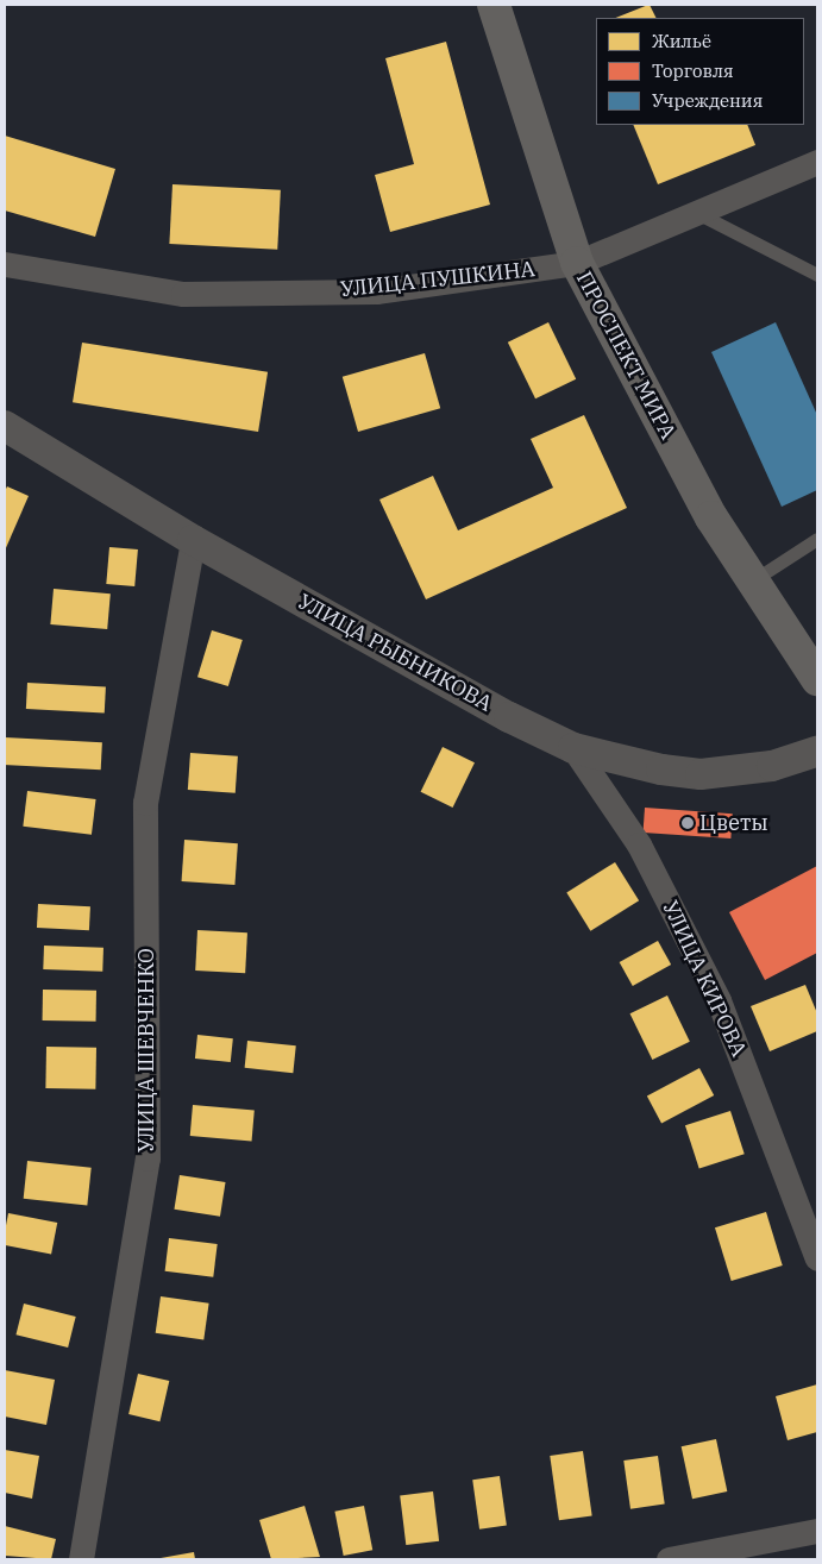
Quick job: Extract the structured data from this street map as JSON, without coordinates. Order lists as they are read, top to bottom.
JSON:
{
  "streets": {
    "main road": ["ПРОСПЕКТ МИРА"],
    "street": [
      "УЛИЦА ПУШКИНА",
      "УЛИЦА РЫБНИКОВА",
      "УЛИЦА КИРОВА",
      "УЛИЦА ШЕВЧЕНКО"
    ]
  },
  "crossings": [
    ["УЛИЦА ПУШКИНА", "ПРОСПЕКТ МИРА"],
    ["УЛИЦА РЫБНИКОВА", "УЛИЦА КИРОВА"],
    ["УЛИЦА РЫБНИКОВА", "УЛИЦА ШЕВЧЕНКО"]
  ],
  "places": ["Цветы"],
  "legend": ["Жильё", "Торговля", "Учреждения"]
}
